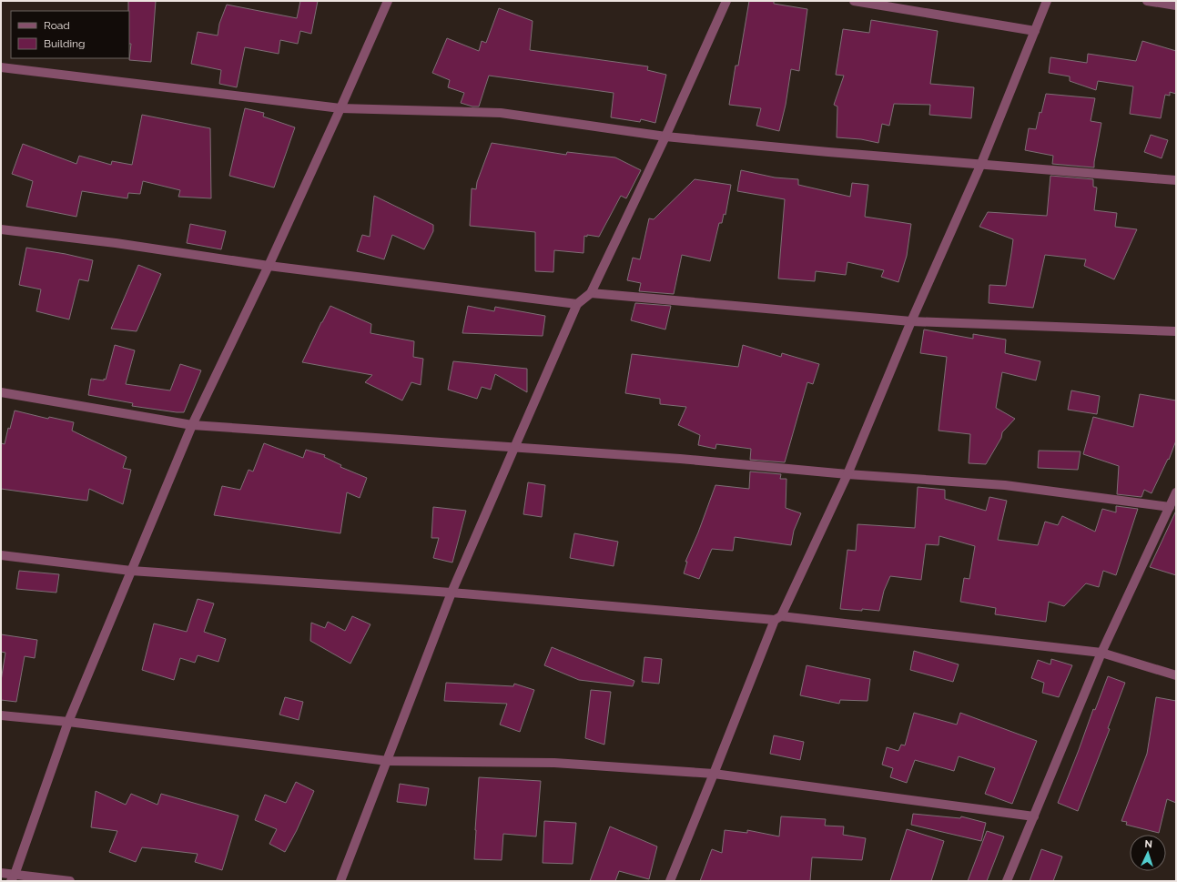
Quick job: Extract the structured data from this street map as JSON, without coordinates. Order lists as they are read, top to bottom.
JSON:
{
  "legend": ["Road", "Building"],
  "north": "top"
}
